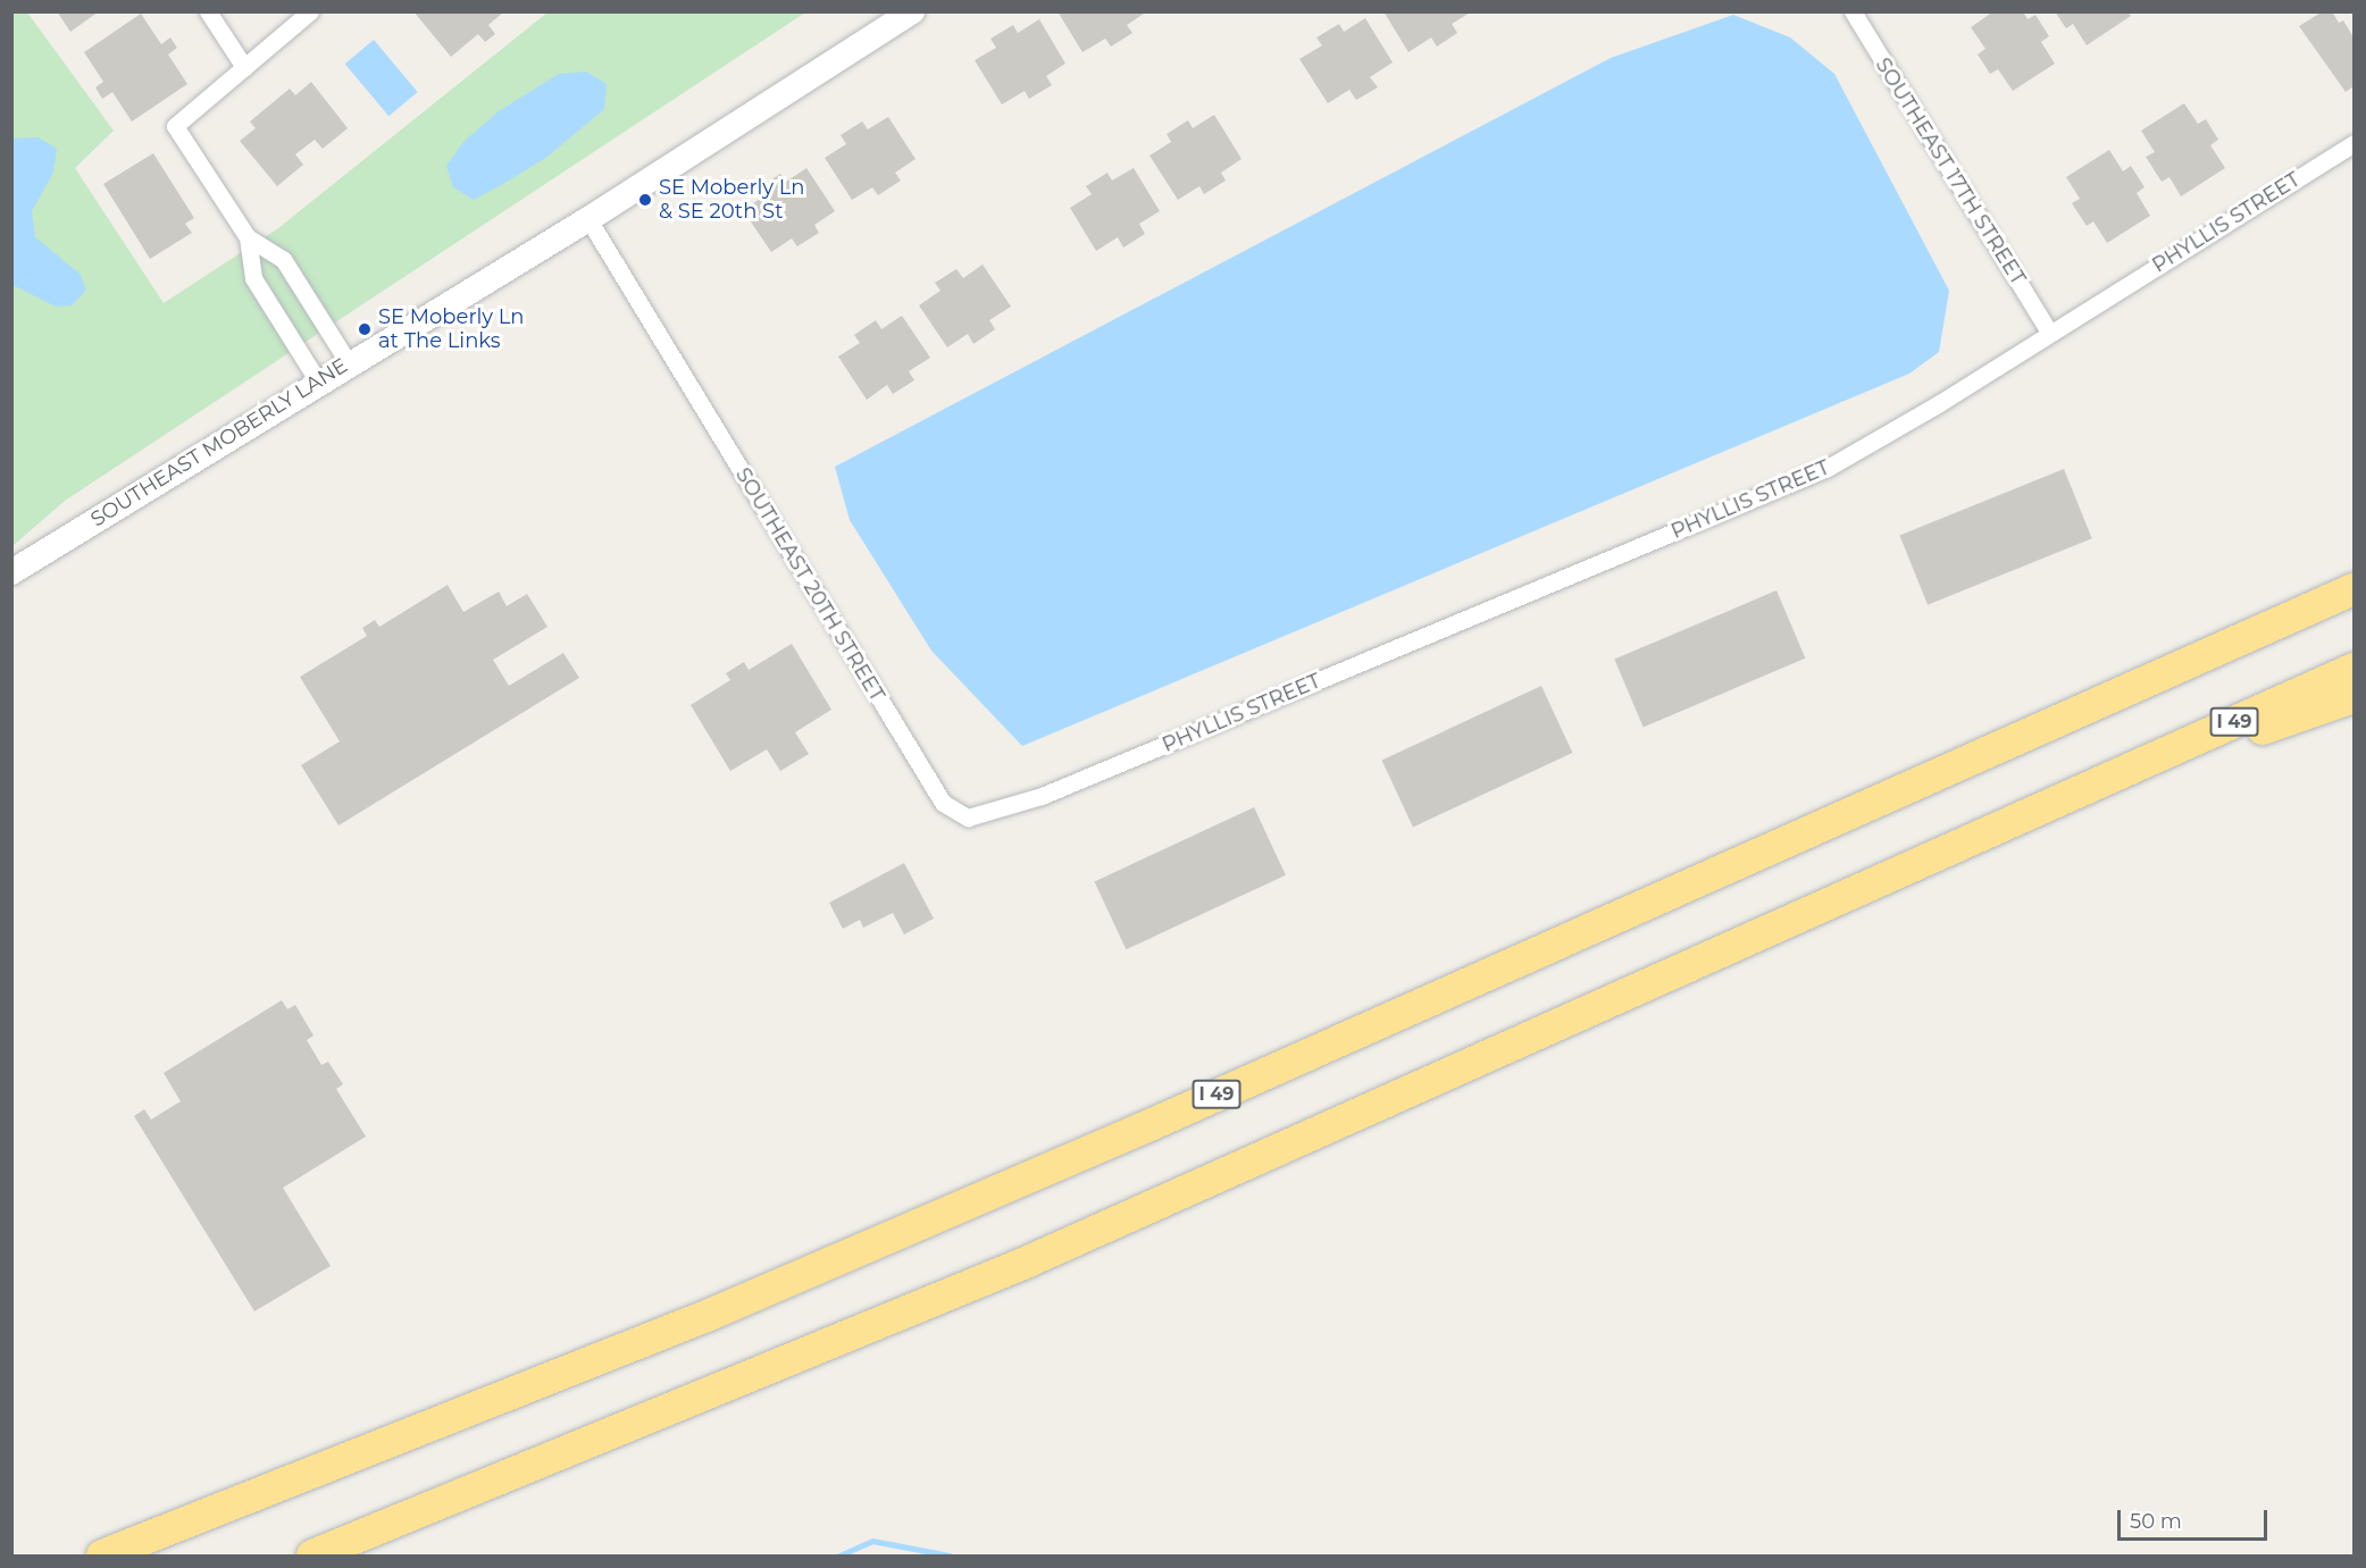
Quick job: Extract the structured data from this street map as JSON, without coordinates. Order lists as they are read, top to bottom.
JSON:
{
  "streets": {
    "highway": ["I 49"],
    "street": [
      "SOUTHEAST 17TH STREET",
      "PHYLLIS STREET",
      "SOUTHEAST MOBERLY LANE",
      "SOUTHEAST 20TH STREET"
    ]
  },
  "crossings": [
    ["SOUTHEAST 17TH STREET", "PHYLLIS STREET"],
    ["PHYLLIS STREET", "SOUTHEAST 20TH STREET"],
    ["SOUTHEAST MOBERLY LANE", "SOUTHEAST 20TH STREET"]
  ],
  "places": ["SE Moberly Ln & SE 20th St", "SE Moberly Ln at The Links"],
  "scale_bar": "50 m"
}
